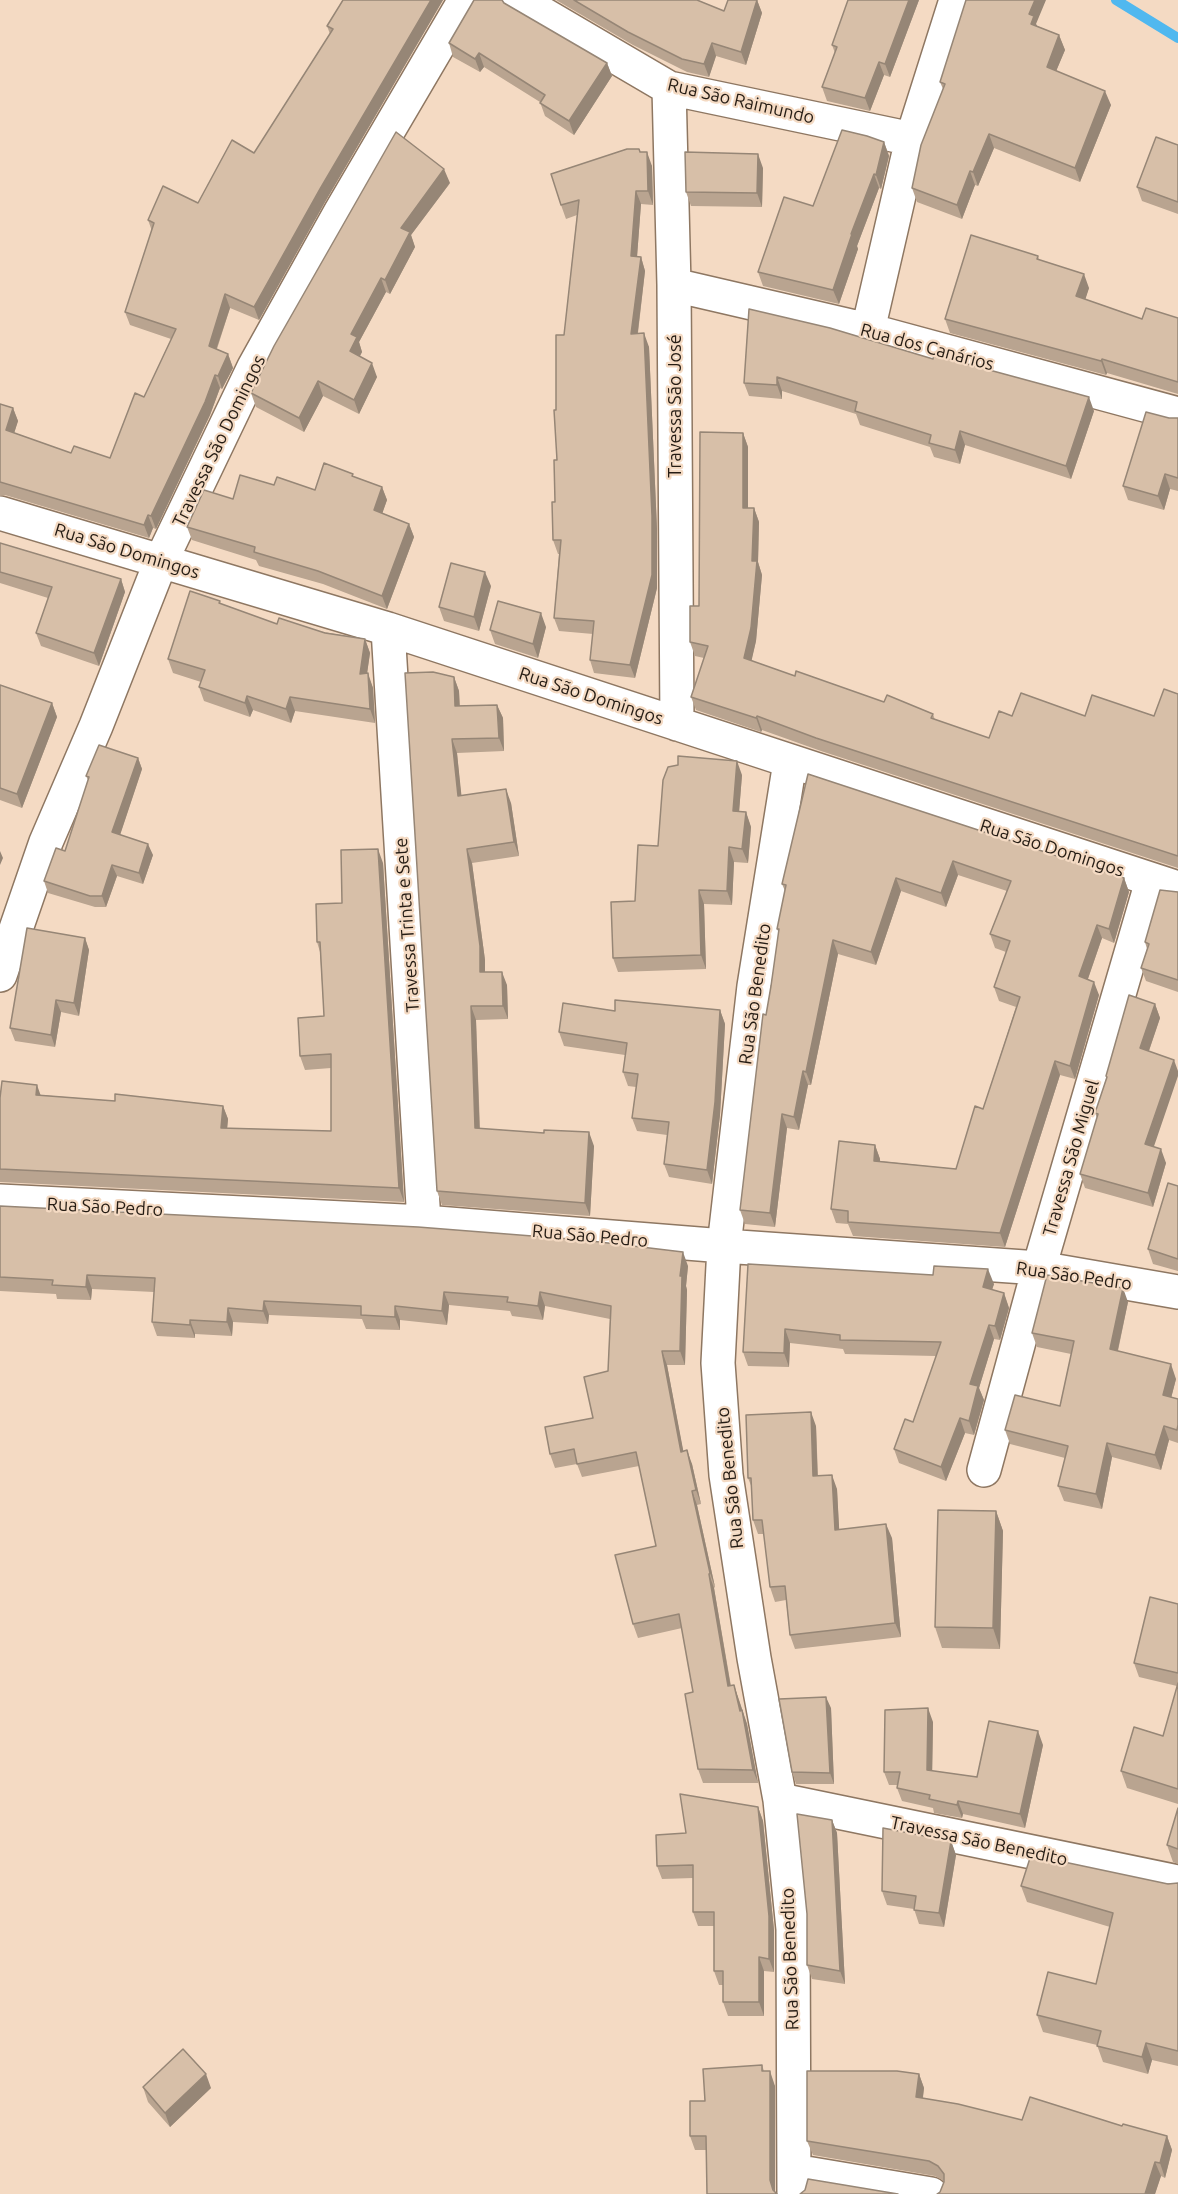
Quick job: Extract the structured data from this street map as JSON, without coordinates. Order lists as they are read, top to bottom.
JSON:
{
  "streets": {
    "street": [
      "Rua São Raimundo",
      "Rua dos Canários",
      "Travessa São José",
      "Travessa São Domingos",
      "Rua São Domingos",
      "Travessa Trinta e Sete",
      "Rua São Benedito",
      "Travessa São Miguel",
      "Rua São Pedro",
      "Travessa São Benedito"
    ]
  },
  "crossings": [
    ["Rua São Raimundo", "Travessa São José"],
    ["Rua dos Canários", "Travessa São José"],
    ["Travessa São José", "Rua São Domingos"],
    ["Travessa São Domingos", "Rua São Domingos"],
    ["Rua São Domingos", "Travessa Trinta e Sete"],
    ["Rua São Domingos", "Rua São Benedito"],
    ["Rua São Domingos", "Travessa São Miguel"],
    ["Travessa Trinta e Sete", "Rua São Pedro"],
    ["Rua São Benedito", "Rua São Pedro"],
    ["Rua São Benedito", "Travessa São Benedito"],
    ["Travessa São Miguel", "Rua São Pedro"]
  ]
}
